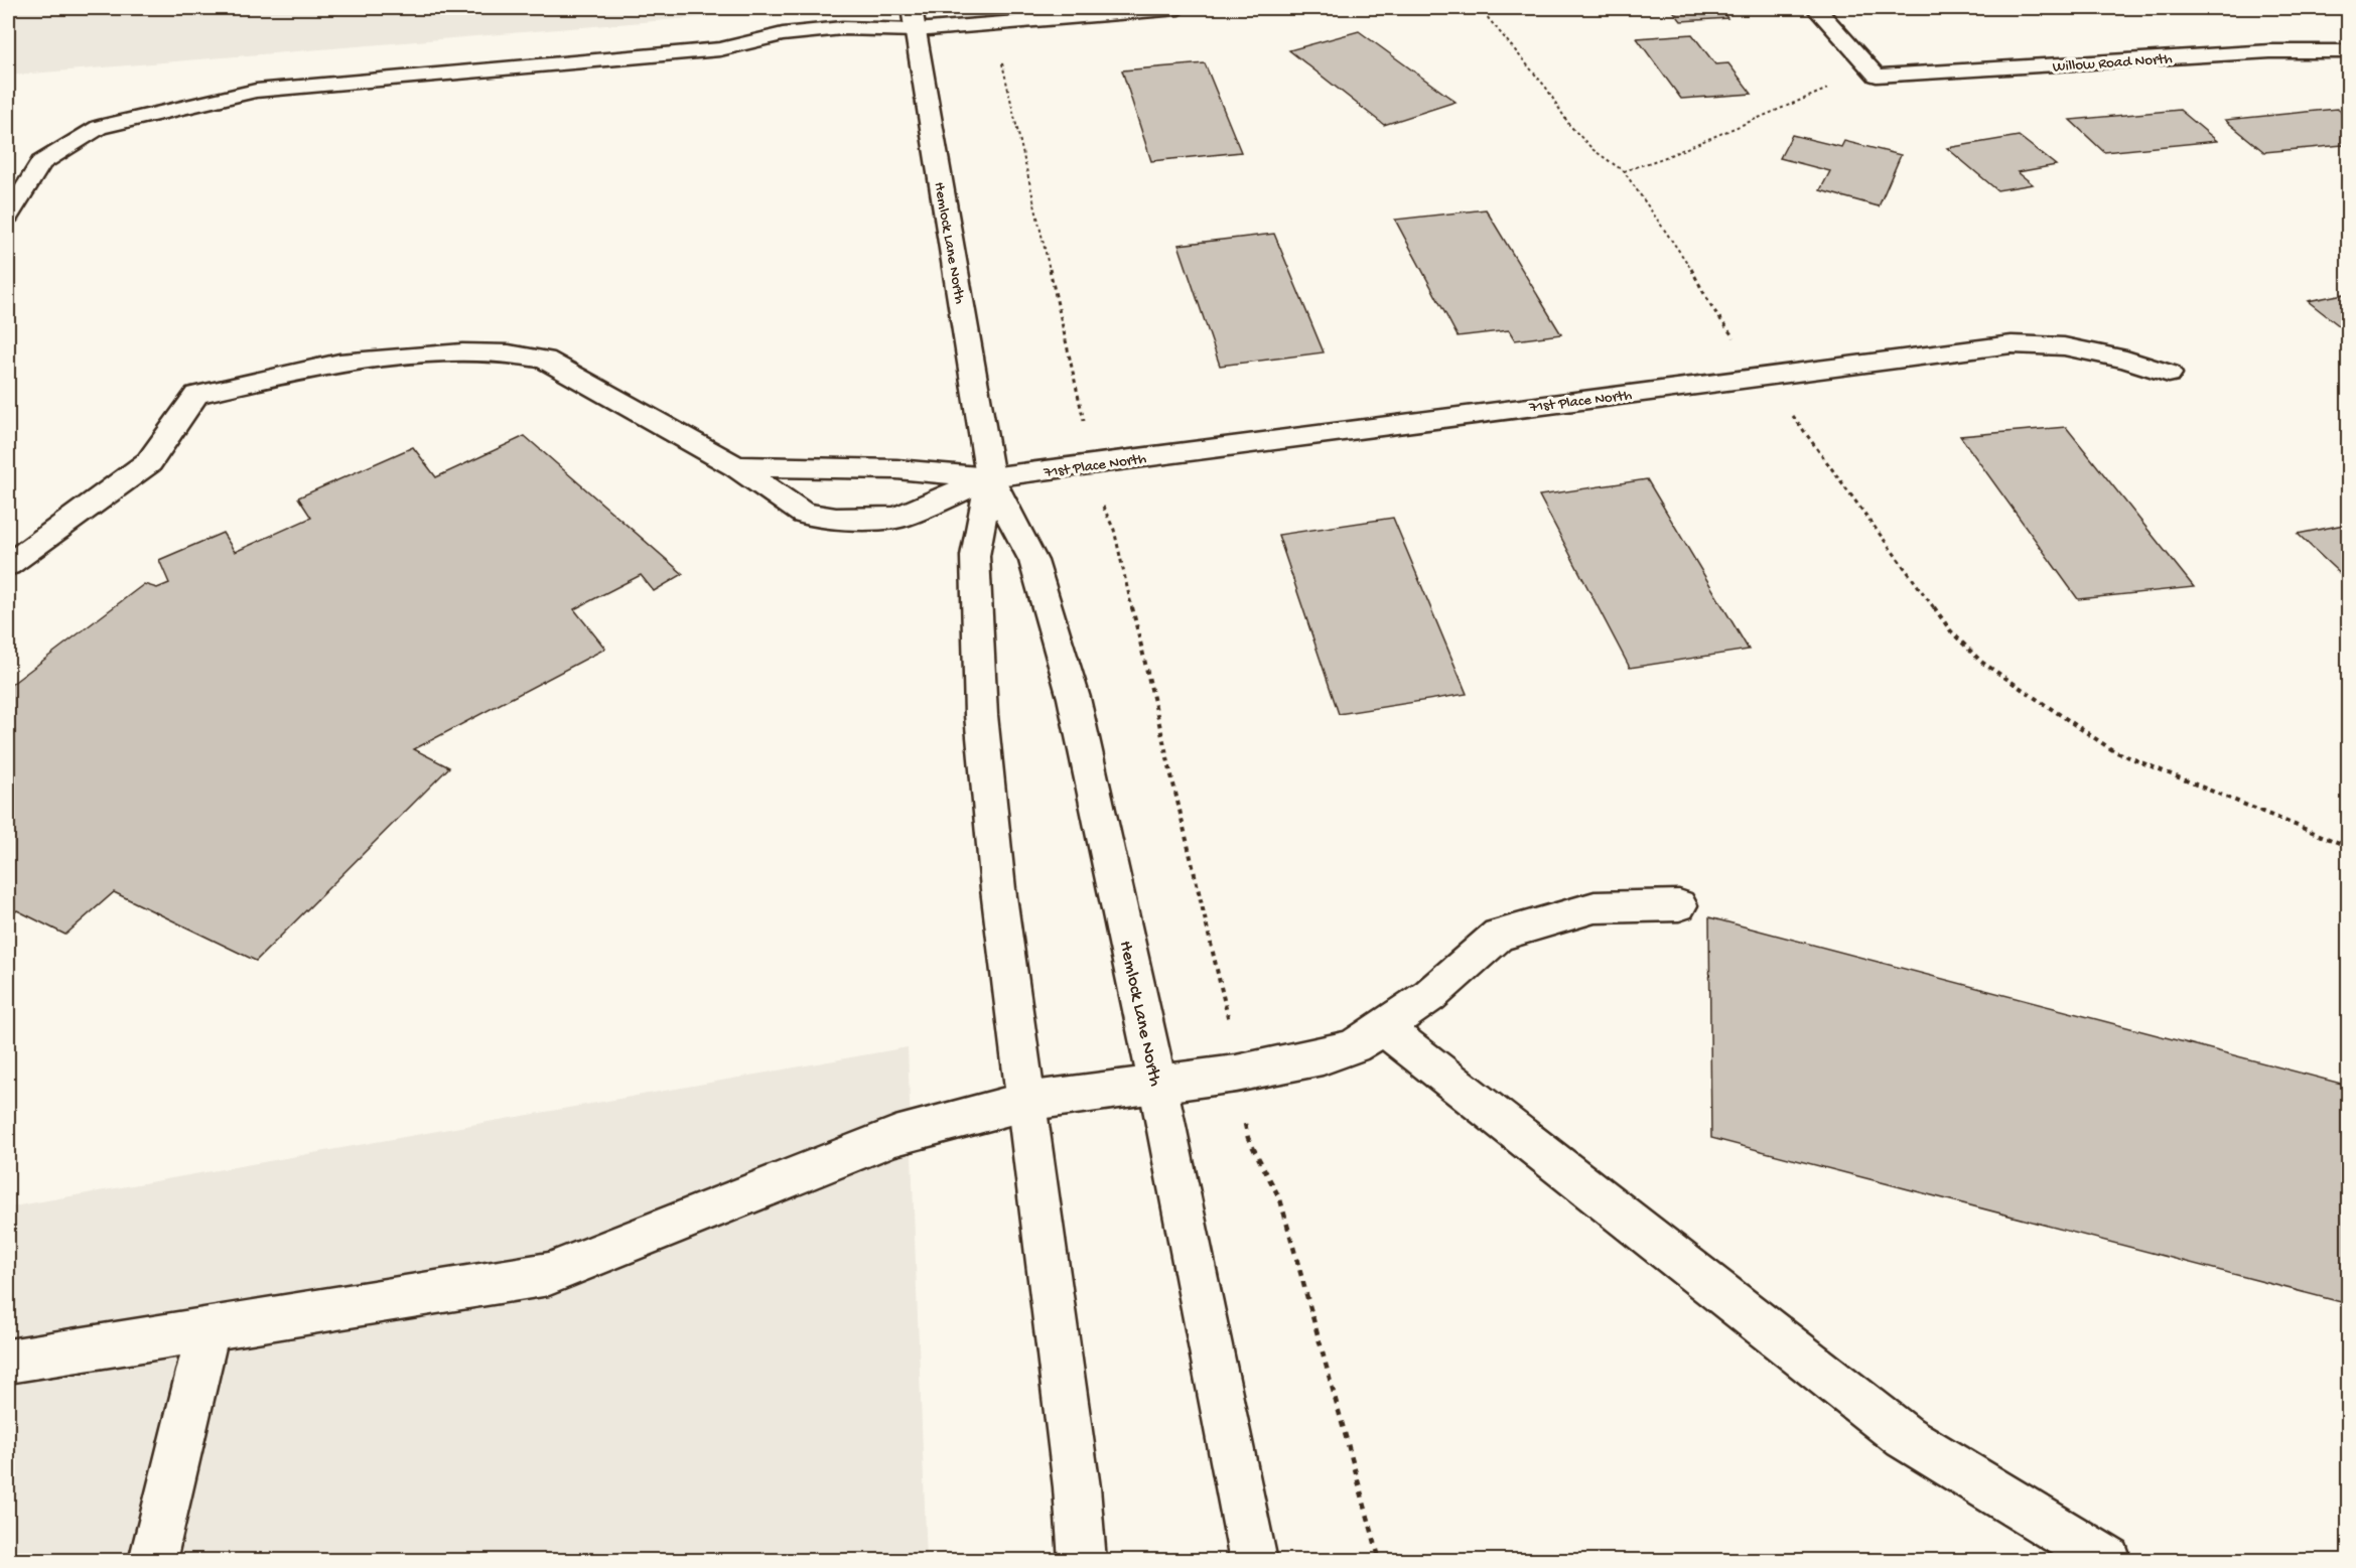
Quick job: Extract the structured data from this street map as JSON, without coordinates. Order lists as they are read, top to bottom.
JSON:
{
  "streets": {
    "main road": ["Willow Road North", "Hemlock Lane North", "71st Place North"]
  },
  "crossings": [
    ["Hemlock Lane North", "71st Place North"]
  ]
}
